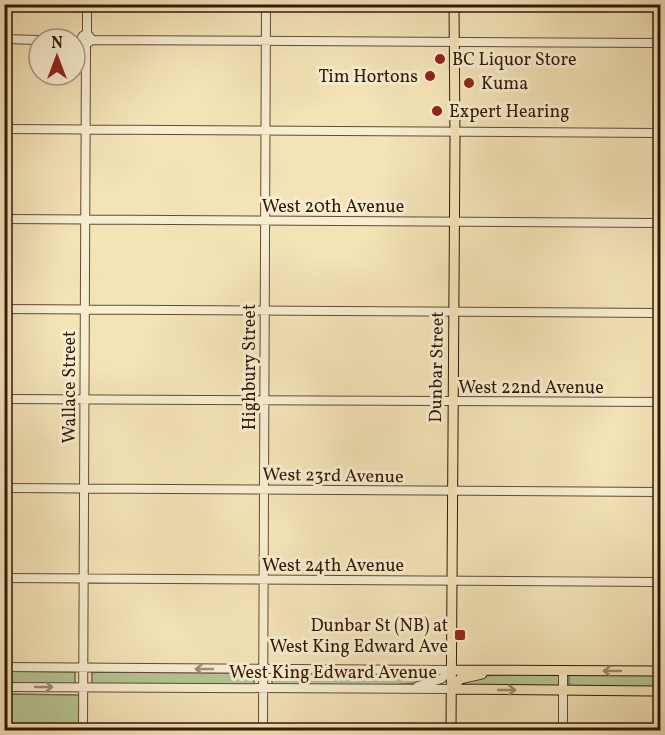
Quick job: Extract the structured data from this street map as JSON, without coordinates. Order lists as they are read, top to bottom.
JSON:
{
  "streets": {
    "main road": ["Dunbar Street", "West King Edward Avenue"],
    "street": [
      "West 20th Avenue",
      "Highbury Street",
      "Wallace Street",
      "West 22nd Avenue",
      "West 23rd Avenue",
      "West 24th Avenue"
    ]
  },
  "crossings": [
    ["West 20th Avenue", "Highbury Street"],
    ["West 20th Avenue", "Dunbar Street"],
    ["West 20th Avenue", "Wallace Street"],
    ["Highbury Street", "West 22nd Avenue"],
    ["Highbury Street", "West 23rd Avenue"],
    ["Highbury Street", "West 24th Avenue"],
    ["Highbury Street", "West King Edward Avenue"],
    ["Dunbar Street", "West 22nd Avenue"],
    ["Dunbar Street", "West 23rd Avenue"],
    ["Dunbar Street", "West 24th Avenue"],
    ["Dunbar Street", "West King Edward Avenue"],
    ["Wallace Street", "West 22nd Avenue"],
    ["Wallace Street", "West 23rd Avenue"],
    ["Wallace Street", "West 24th Avenue"],
    ["Wallace Street", "West King Edward Avenue"]
  ],
  "places": {
    "other": [
      "BC Liquor Store",
      "Tim Hortons",
      "Kuma",
      "Expert Hearing"
    ],
    "transit": ["Dunbar St (NB) at West King Edward Ave"]
  },
  "north": "top"
}
